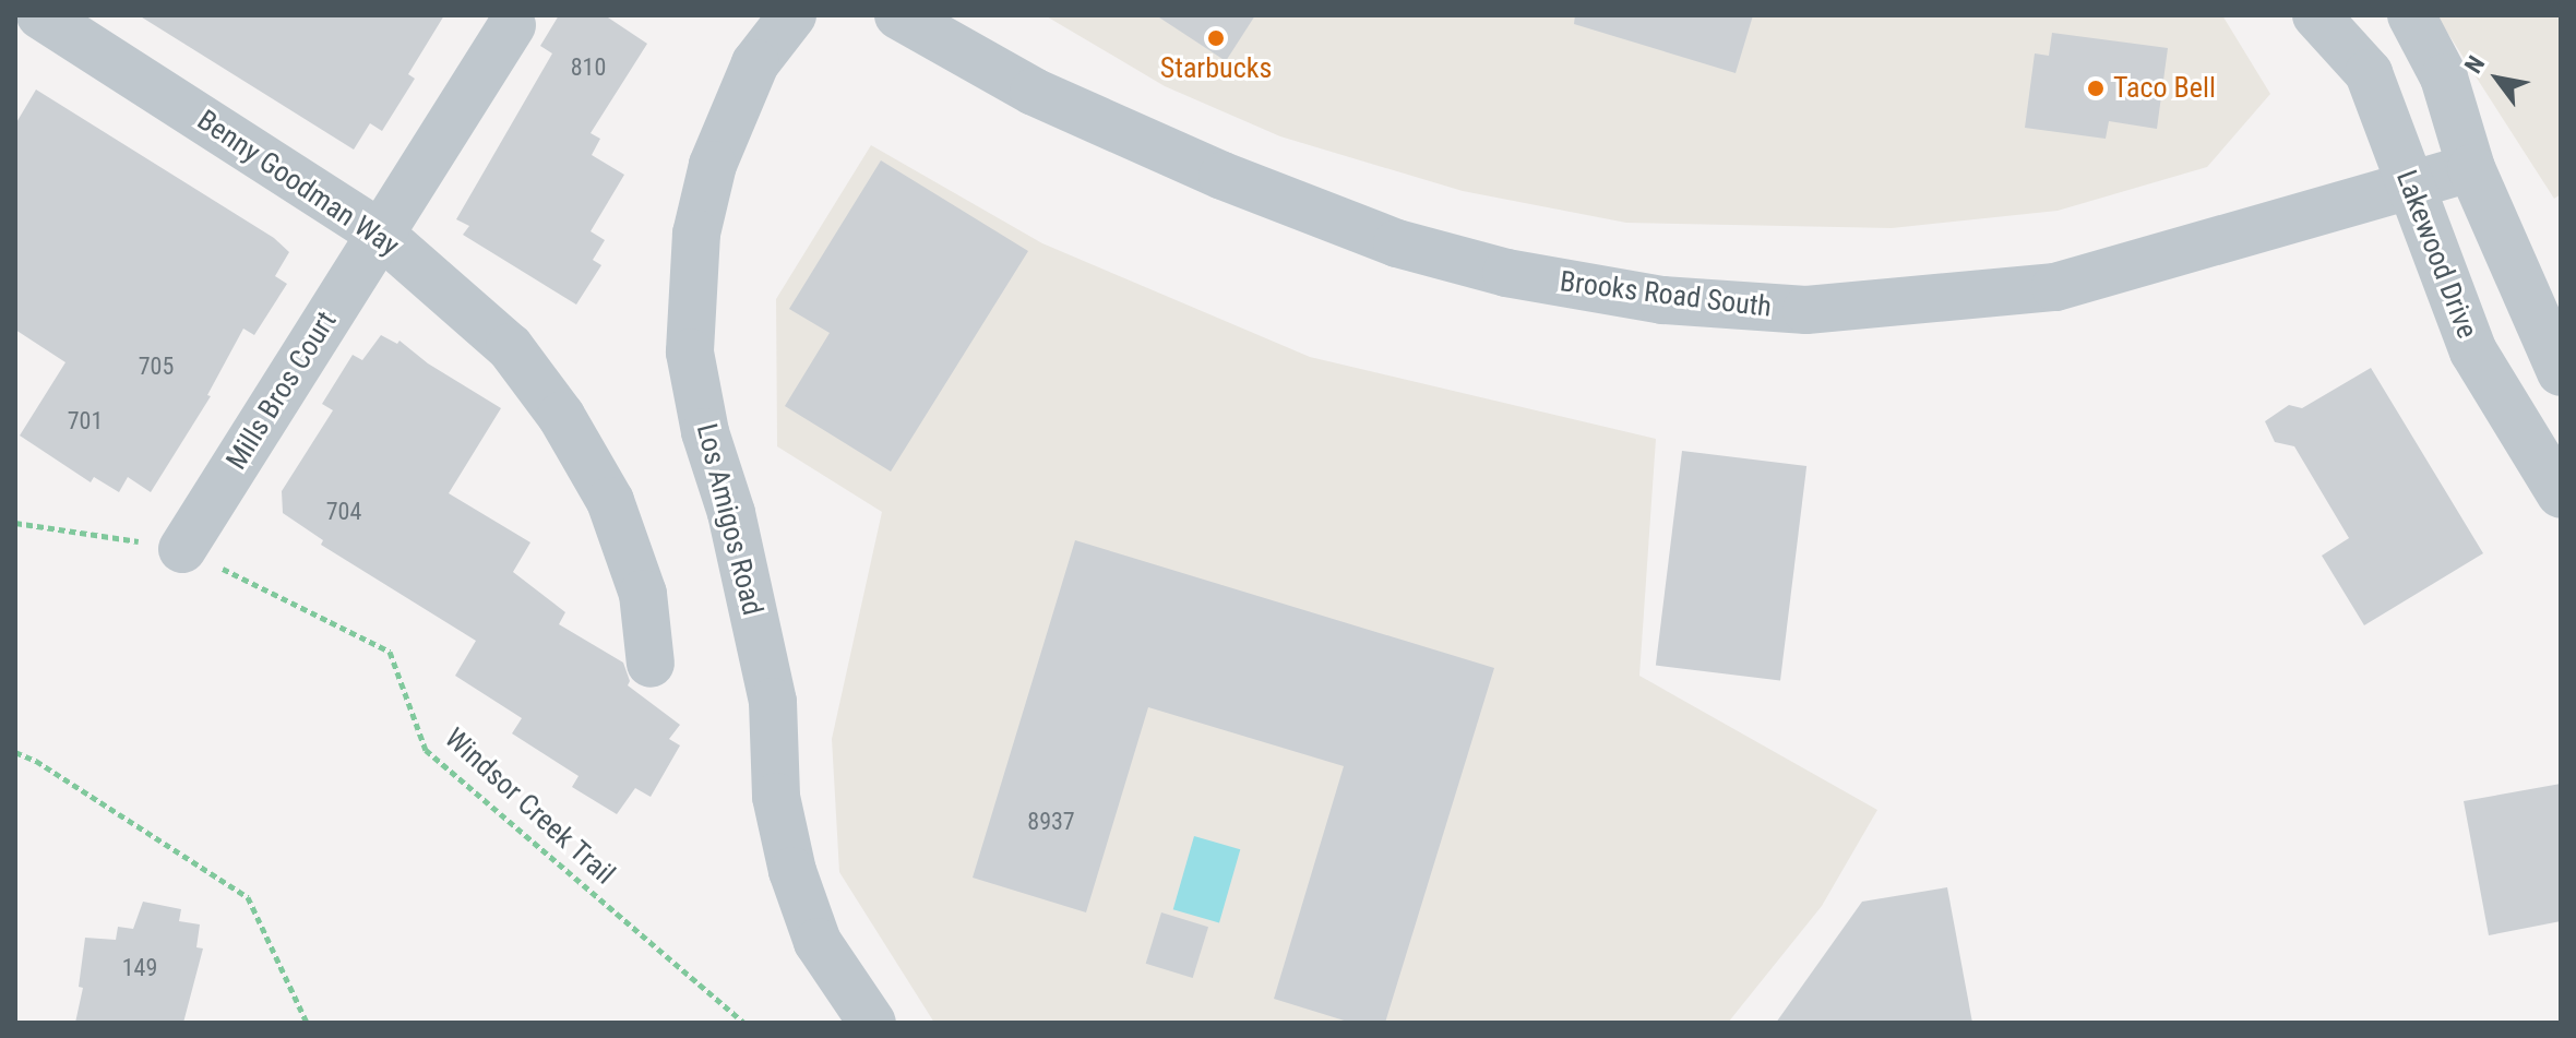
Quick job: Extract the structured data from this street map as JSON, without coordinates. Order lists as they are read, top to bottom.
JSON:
{
  "streets": {
    "street": [
      "Benny Goodman Way",
      "Lakewood Drive",
      "Brooks Road South",
      "Mills Bros Court",
      "Los Amigos Road"
    ],
    "path": ["Windsor Creek Trail"]
  },
  "crossings": [
    ["Benny Goodman Way", "Mills Bros Court"],
    ["Lakewood Drive", "Brooks Road South"],
    ["Mills Bros Court", "Windsor Creek Trail"]
  ],
  "places": ["Starbucks", "Taco Bell"],
  "house_numbers": [
    "810",
    "705",
    "701",
    "704",
    "8937",
    "149"
  ],
  "north": "top left"
}
